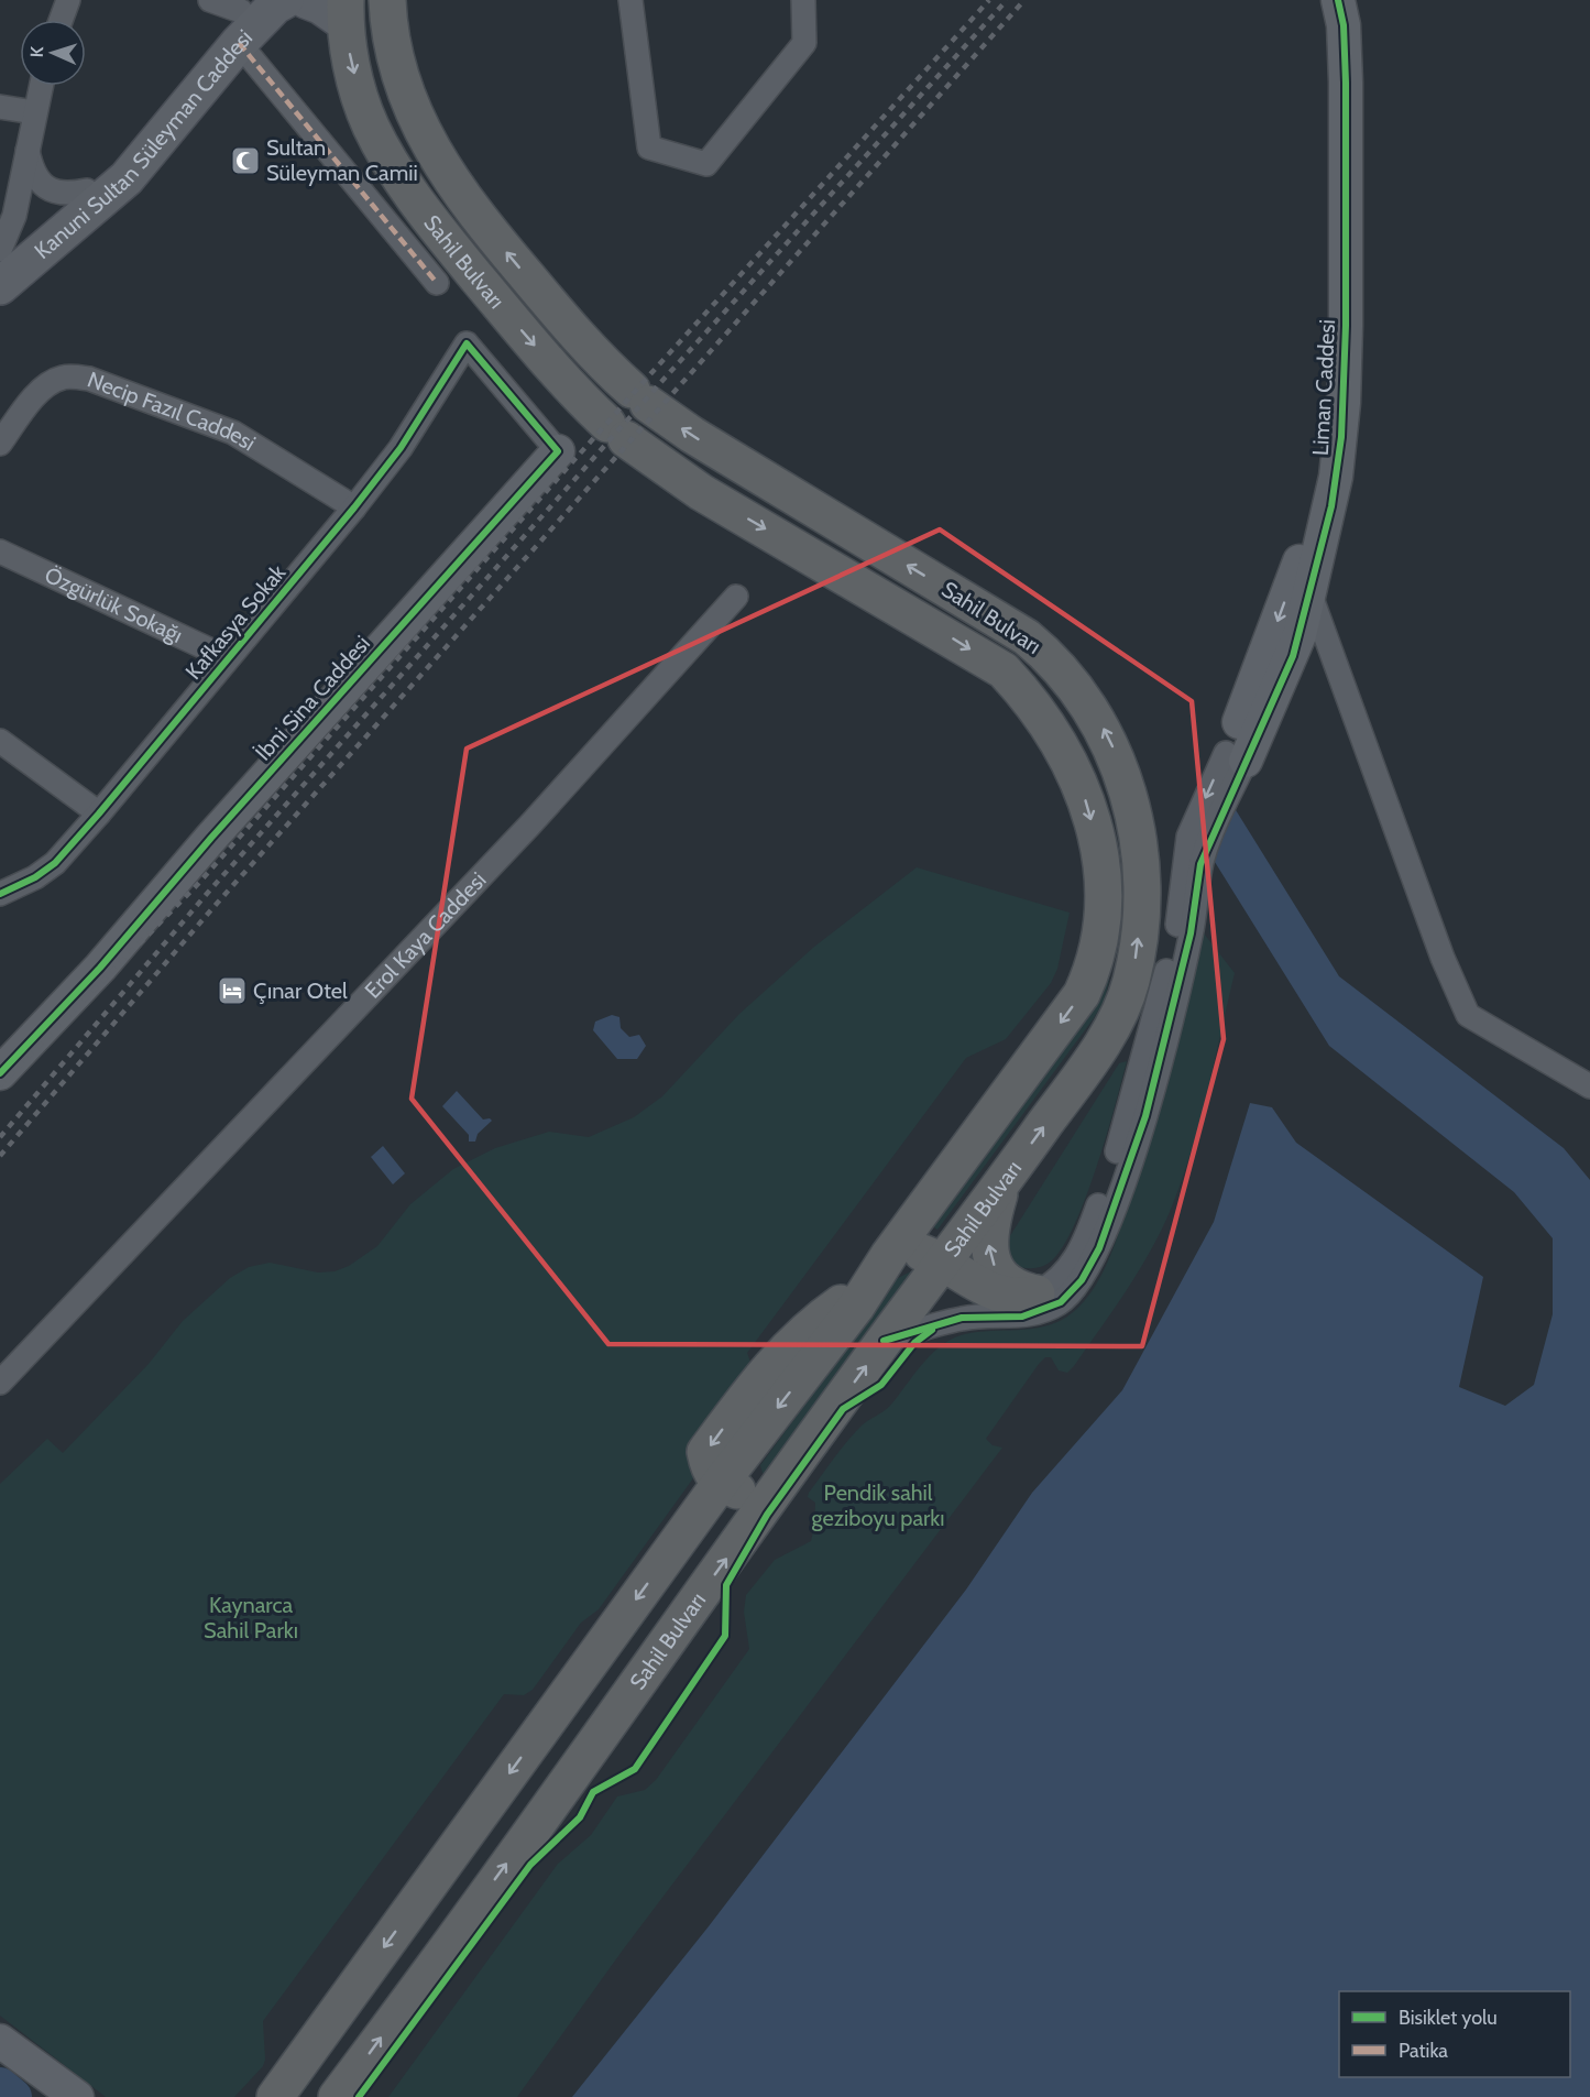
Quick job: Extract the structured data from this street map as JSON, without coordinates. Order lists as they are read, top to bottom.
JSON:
{
  "streets": {
    "highway": ["Sahil Bulvarı"],
    "main road": ["Kanuni Sultan Süleyman Caddesi"],
    "street": [
      "Liman Caddesi",
      "Necip Fazıl Caddesi",
      "Özgürlük Sokağı",
      "Kafkasya Sokak",
      "İbni Sina Caddesi",
      "Erol Kaya Caddesi"
    ]
  },
  "crossings": [
    ["Necip Fazıl Caddesi", "Kafkasya Sokak"],
    ["Özgürlük Sokağı", "Kafkasya Sokak"],
    ["Kafkasya Sokak", "İbni Sina Caddesi"]
  ],
  "parks": ["Pendik sahil geziboyu parkı", "Kaynarca Sahil Parkı"],
  "places": {
    "mosque": ["Sultan Süleyman Camii"],
    "hotel": ["Çınar Otel"]
  },
  "legend": ["Bisiklet yolu", "Patika"],
  "north": "left"
}
